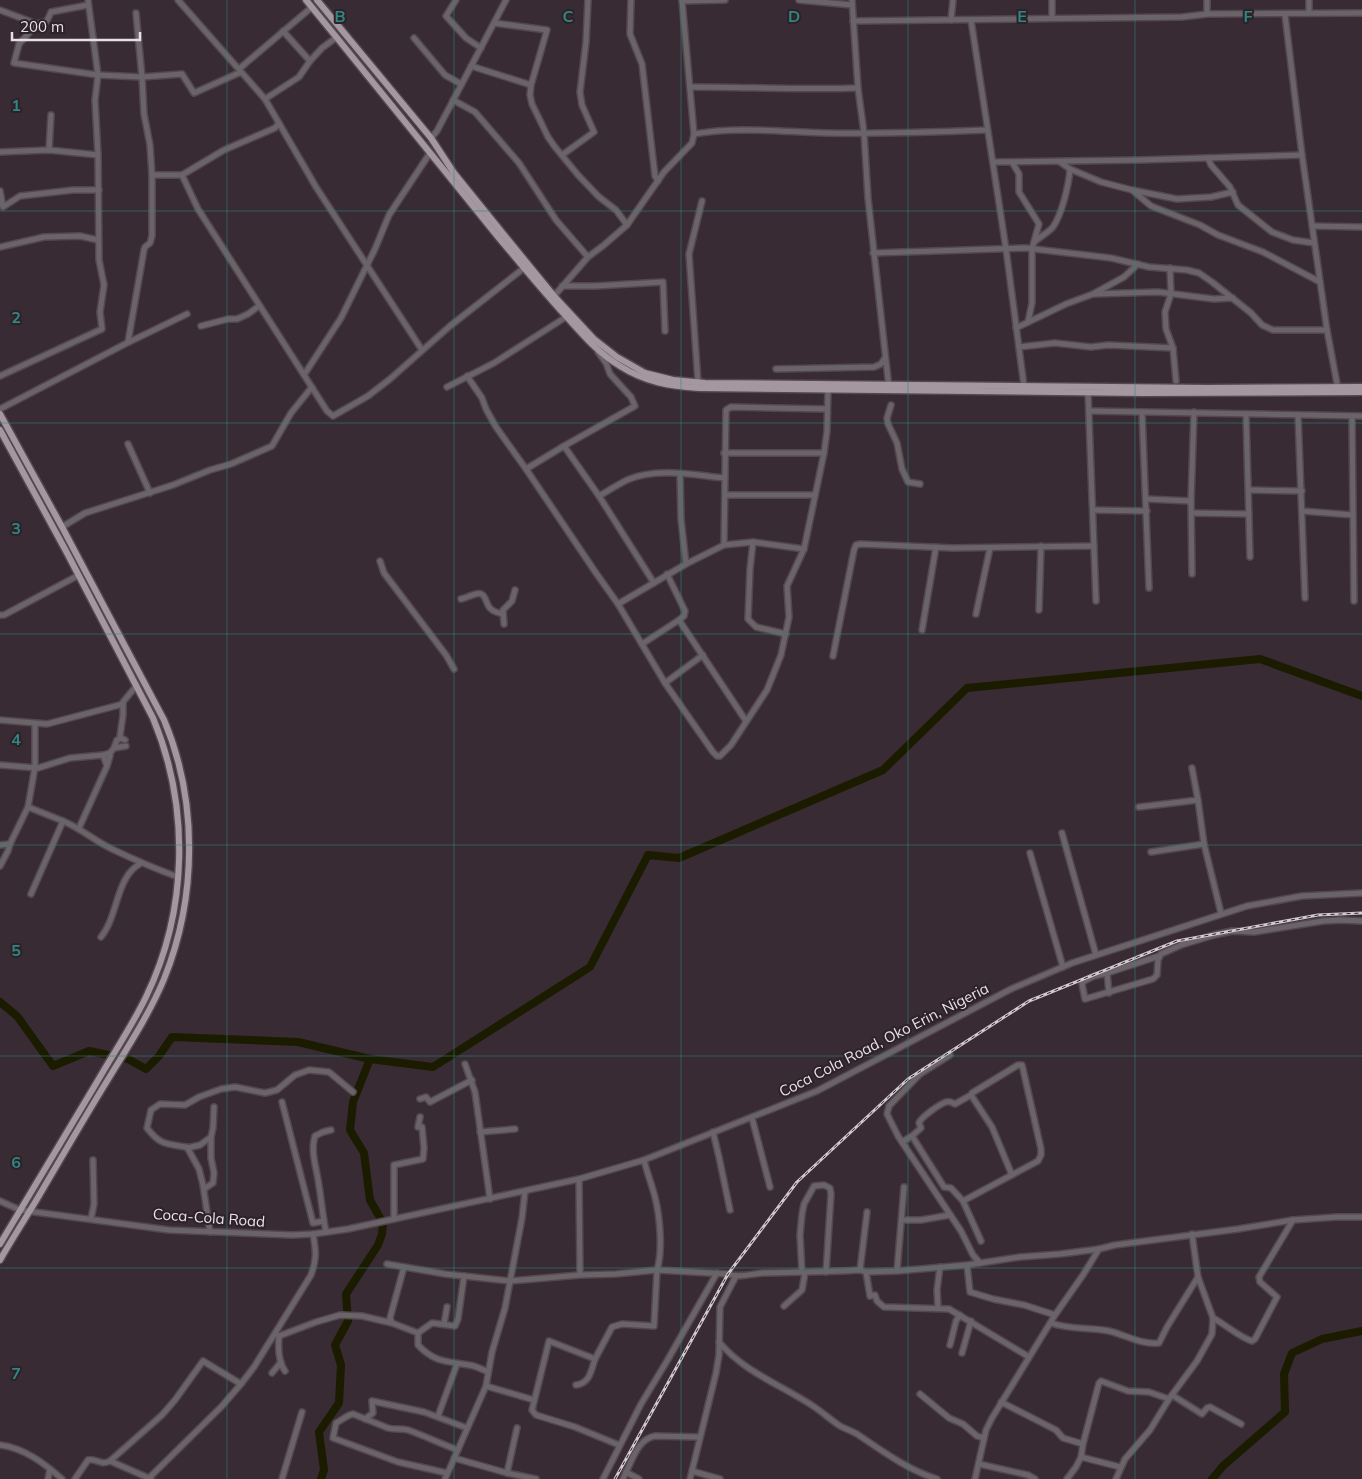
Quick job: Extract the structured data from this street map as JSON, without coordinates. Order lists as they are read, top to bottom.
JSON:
{
  "streets": {
    "street": ["Coca Cola Road, Oko Erin, Nigeria", "Coca-Cola Road"]
  },
  "crossings": [
    ["Coca Cola Road, Oko Erin, Nigeria", "Coca-Cola Road"]
  ],
  "scale_bar": "200 m",
  "grid": {
    "columns": [
      "B",
      "C",
      "D",
      "E",
      "F"
    ],
    "rows": [
      "1",
      "2",
      "3",
      "4",
      "5",
      "6",
      "7"
    ]
  }
}
